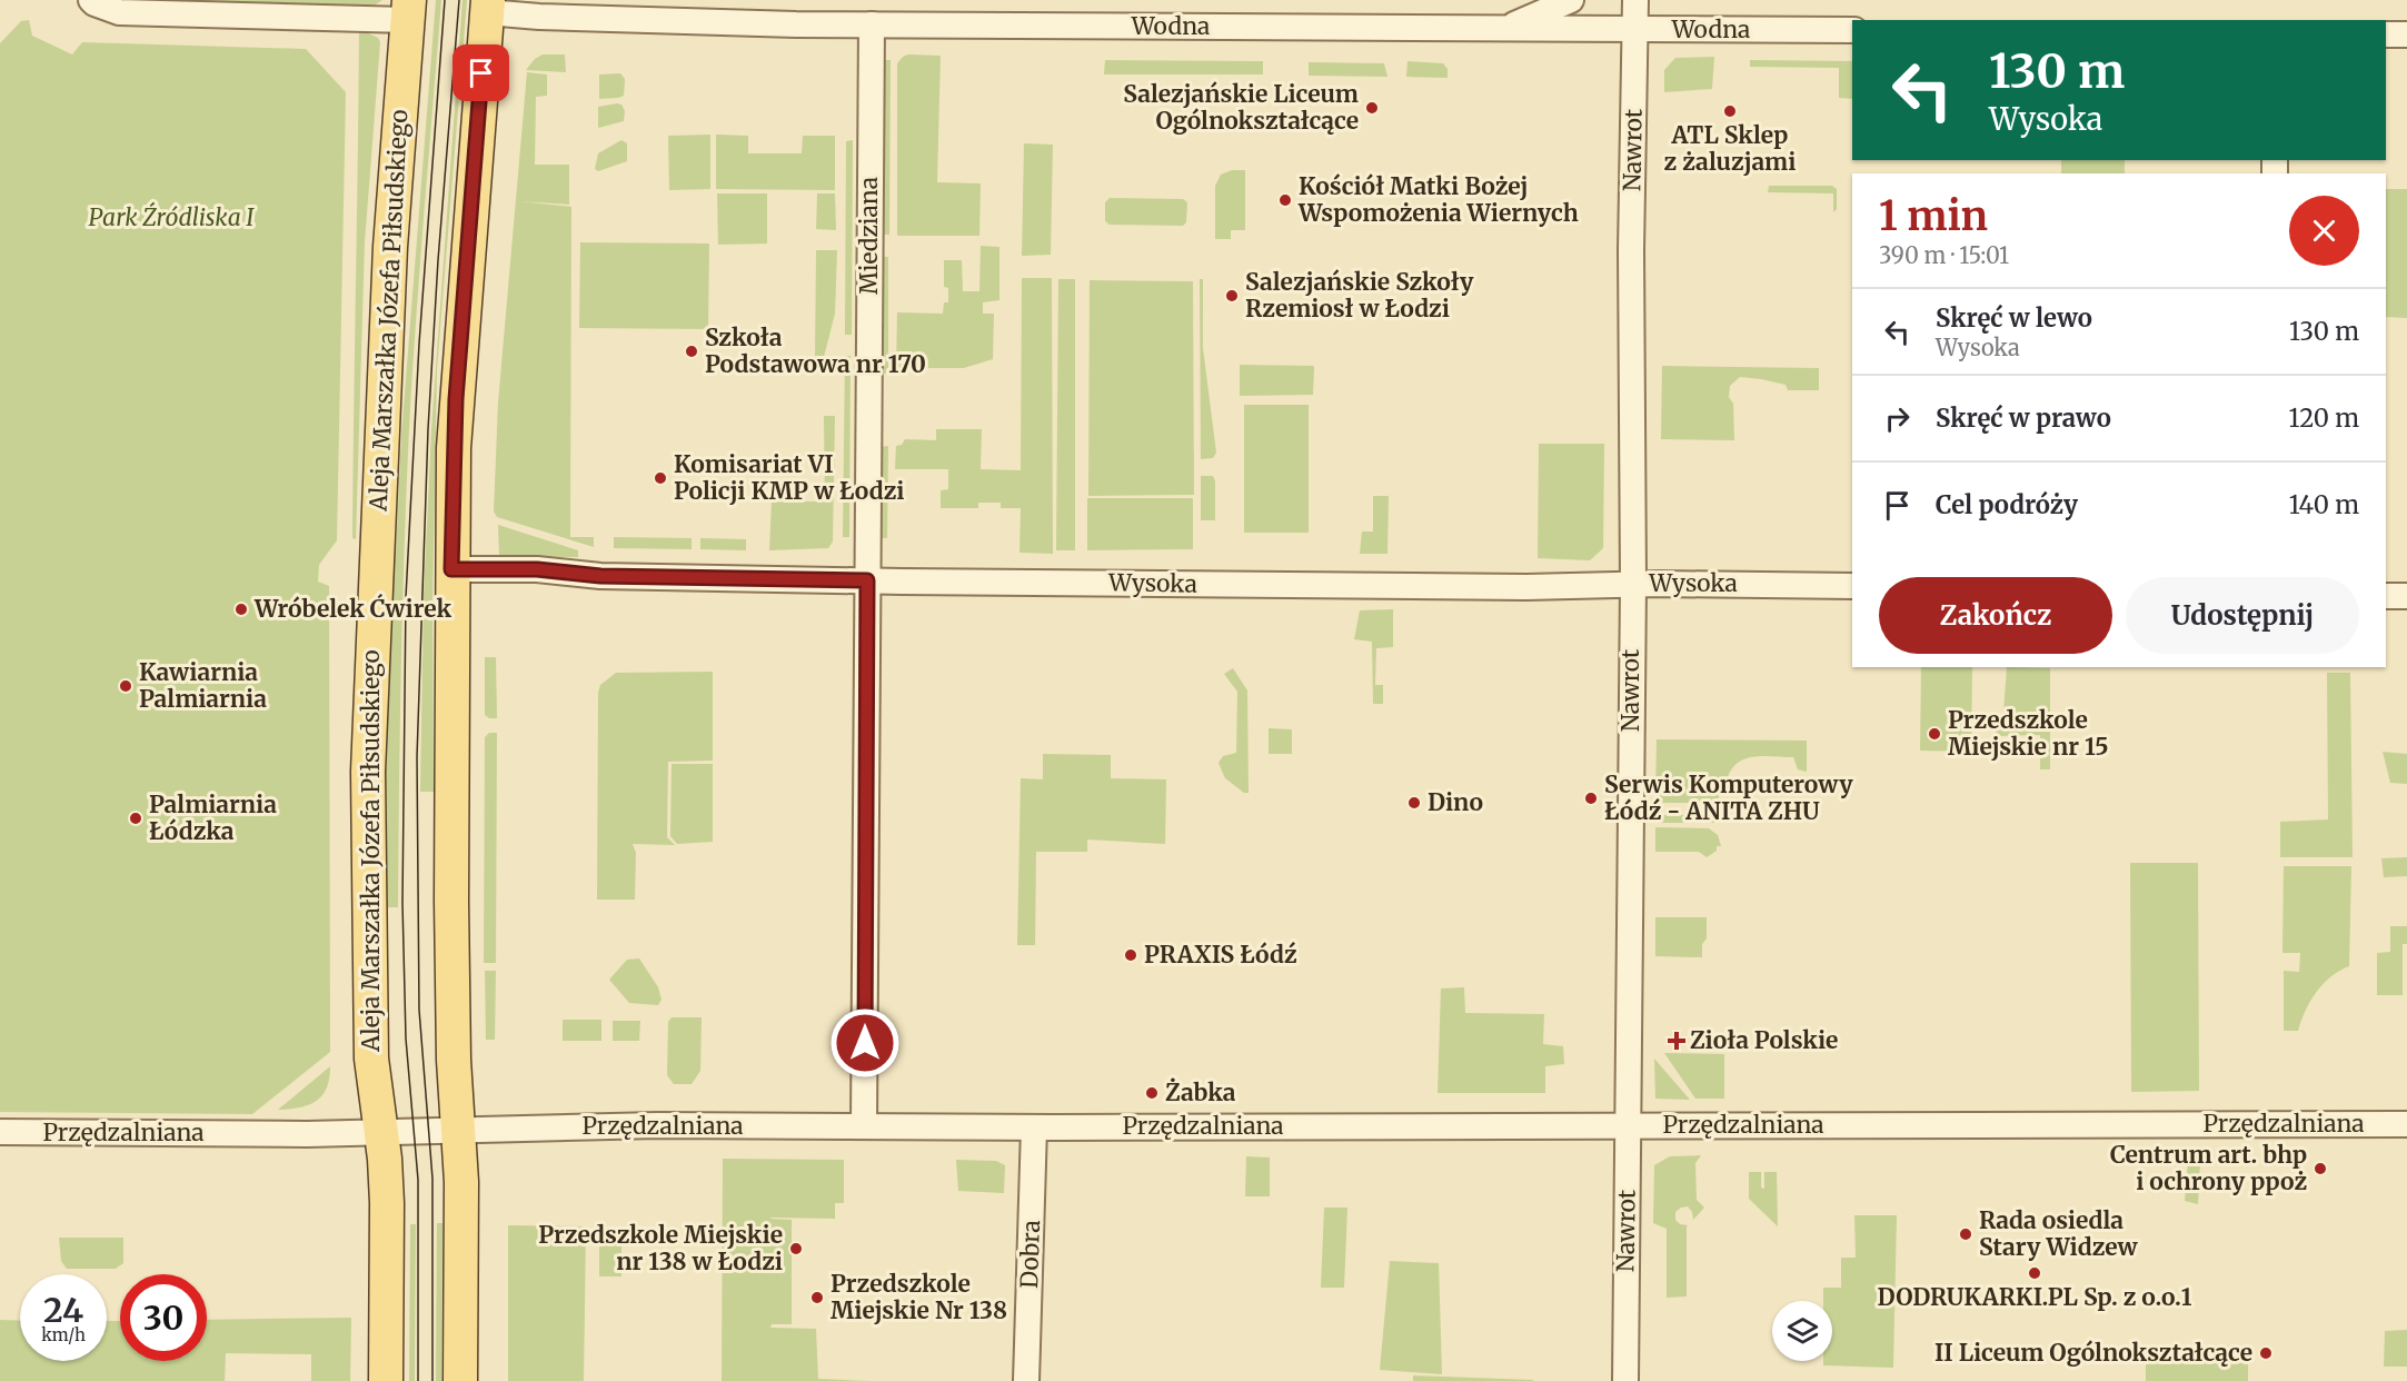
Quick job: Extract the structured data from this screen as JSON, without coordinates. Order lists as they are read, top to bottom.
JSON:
{
  "streets": {
    "main road": ["Aleja Marszałka Józefa Piłsudskiego"],
    "street": [
      "Wodna",
      "Nawrot",
      "Miedziana",
      "Wysoka",
      "Przędzalniana",
      "Dobra"
    ]
  },
  "crossings": [
    ["Wodna", "Nawrot"],
    ["Wodna", "Miedziana"],
    ["Nawrot", "Wysoka"],
    ["Nawrot", "Przędzalniana"],
    ["Miedziana", "Wysoka"],
    ["Miedziana", "Przędzalniana"],
    ["Aleja Marszałka Józefa Piłsudskiego", "Przędzalniana"],
    ["Przędzalniana", "Dobra"]
  ],
  "parks": ["Park Źródliska I"],
  "places": {
    "other": [
      "Salezjańskie Liceum Ogólnokształcące",
      "ATL Sklep z żaluzjami",
      "Kościół Matki Bożej Wspomożenia Wiernych",
      "Salezjańskie Szkoły Rzemiosł w Łodzi",
      "Szkoła Podstawowa nr 170",
      "Komisariat VI Policji KMP w Łodzi",
      "Wróbelek Ćwirek",
      "Kawiarnia Palmiarnia",
      "Przedszkole Miejskie nr 15",
      "Serwis Komputerowy Łódź - ANITA ZHU",
      "Dino",
      "Palmiarnia Łódzka",
      "PRAXIS Łódź",
      "Żabka",
      "Centrum art. bhp i ochrony ppoż",
      "Rada osiedla Stary Widzew",
      "Przedszkole Miejskie nr 138 w Łodzi",
      "DODRUKARKI.PL Sp. z o.o.1",
      "Przedszkole Miejskie Nr 138",
      "II Liceum Ogólnokształcące"
    ],
    "health": ["Zioła Polskie"]
  },
  "page": {
    "turn": ["130 m", "Wysoka"],
    "heading": ["1 min", "390 m · 15:01"],
    "list": [
      {
        "name": "Skręć w lewo",
        "note": "Wysoka",
        "value": "130 m"
      },
      {
        "name": "Skręć w prawo",
        "value": "120 m"
      },
      {
        "name": "Cel podróży",
        "value": "140 m"
      }
    ],
    "buttons": ["Zakończ", "Udostępnij"],
    "speed": "24 km/h",
    "limit": "30"
  }
}
